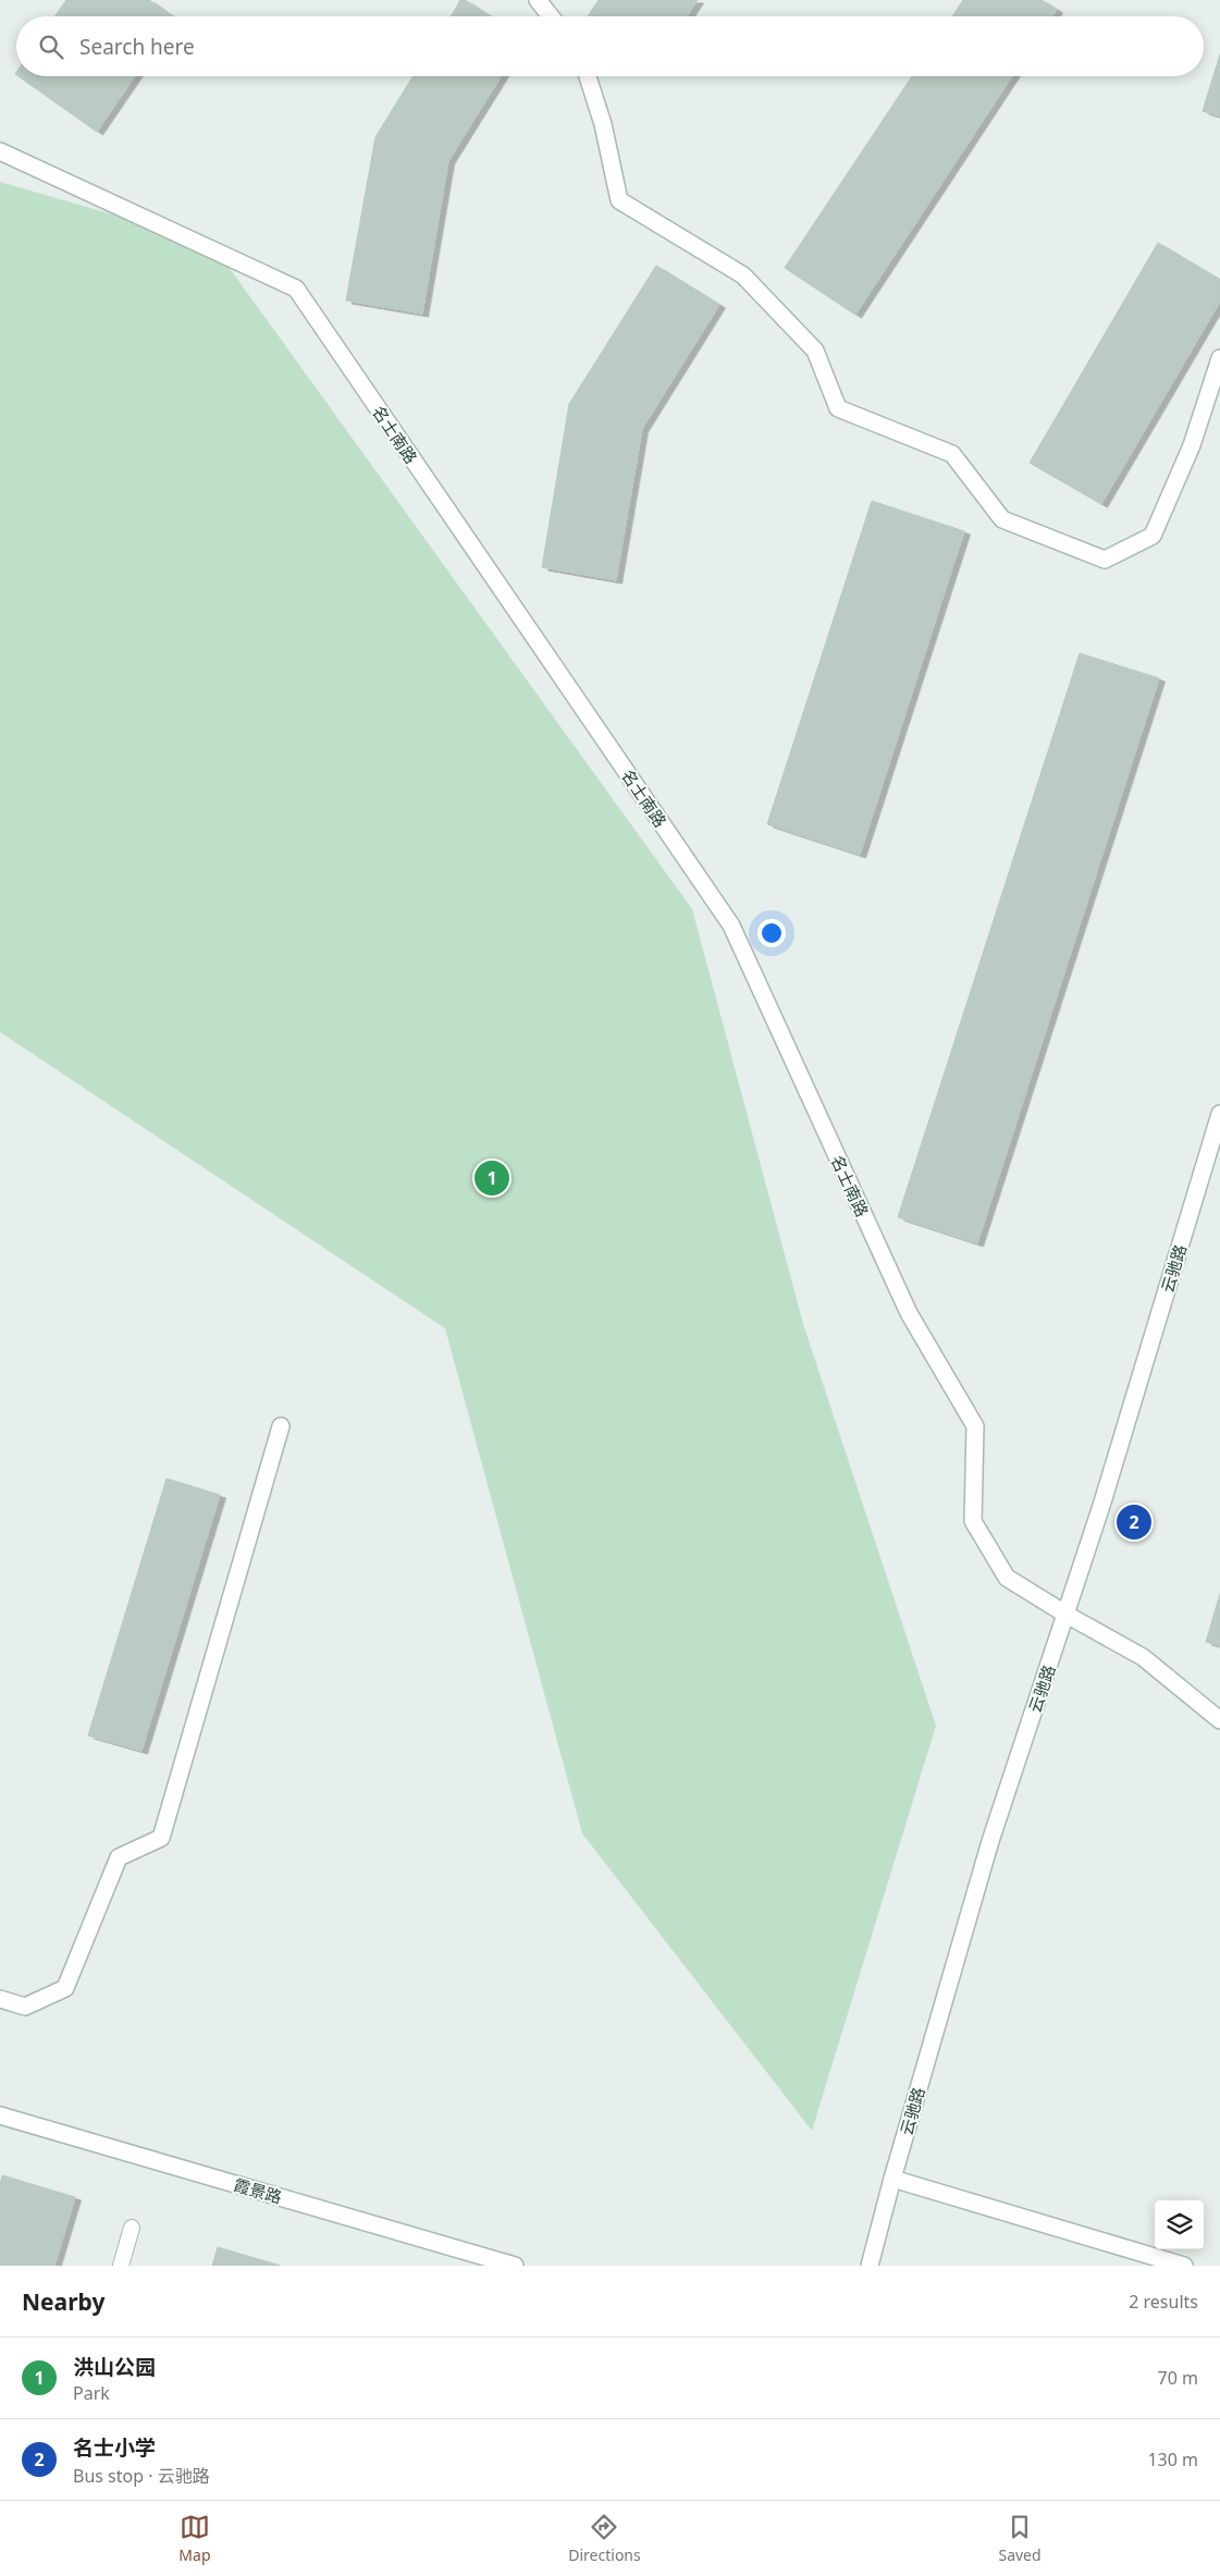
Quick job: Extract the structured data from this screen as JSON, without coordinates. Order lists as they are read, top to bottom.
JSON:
{
  "streets": {
    "street": ["名士南路", "云驰路", "霞景路"]
  },
  "crossings": [
    ["名士南路", "云驰路"]
  ],
  "page": {
    "search": "Search here",
    "pins": ["1", "2"],
    "heading": ["Nearby", "2 results"],
    "list": [
      {
        "mark": "1",
        "name": "洪山公园",
        "note": "Park",
        "value": "70 m"
      },
      {
        "mark": "2",
        "name": "名士小学",
        "note": "Bus stop · 云驰路",
        "value": "130 m"
      }
    ],
    "nav": ["Map", "Directions", "Saved"]
  }
}
